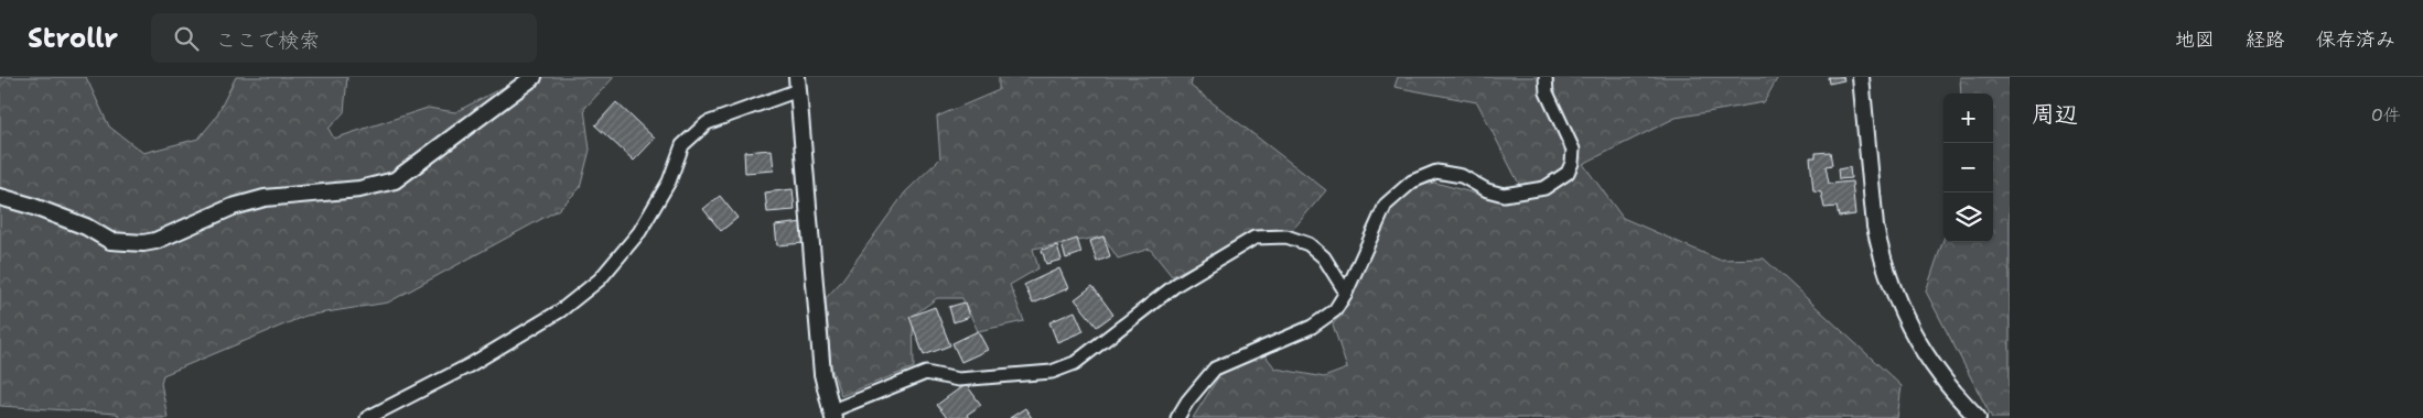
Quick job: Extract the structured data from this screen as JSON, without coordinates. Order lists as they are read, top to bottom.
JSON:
{
  "page": {
    "header": "Strollr",
    "search": "ここで検索",
    "nav": ["地図", "経路", "保存済み"],
    "heading": ["周辺", "0件"],
    "map_buttons": ["+", "−"]
  }
}
